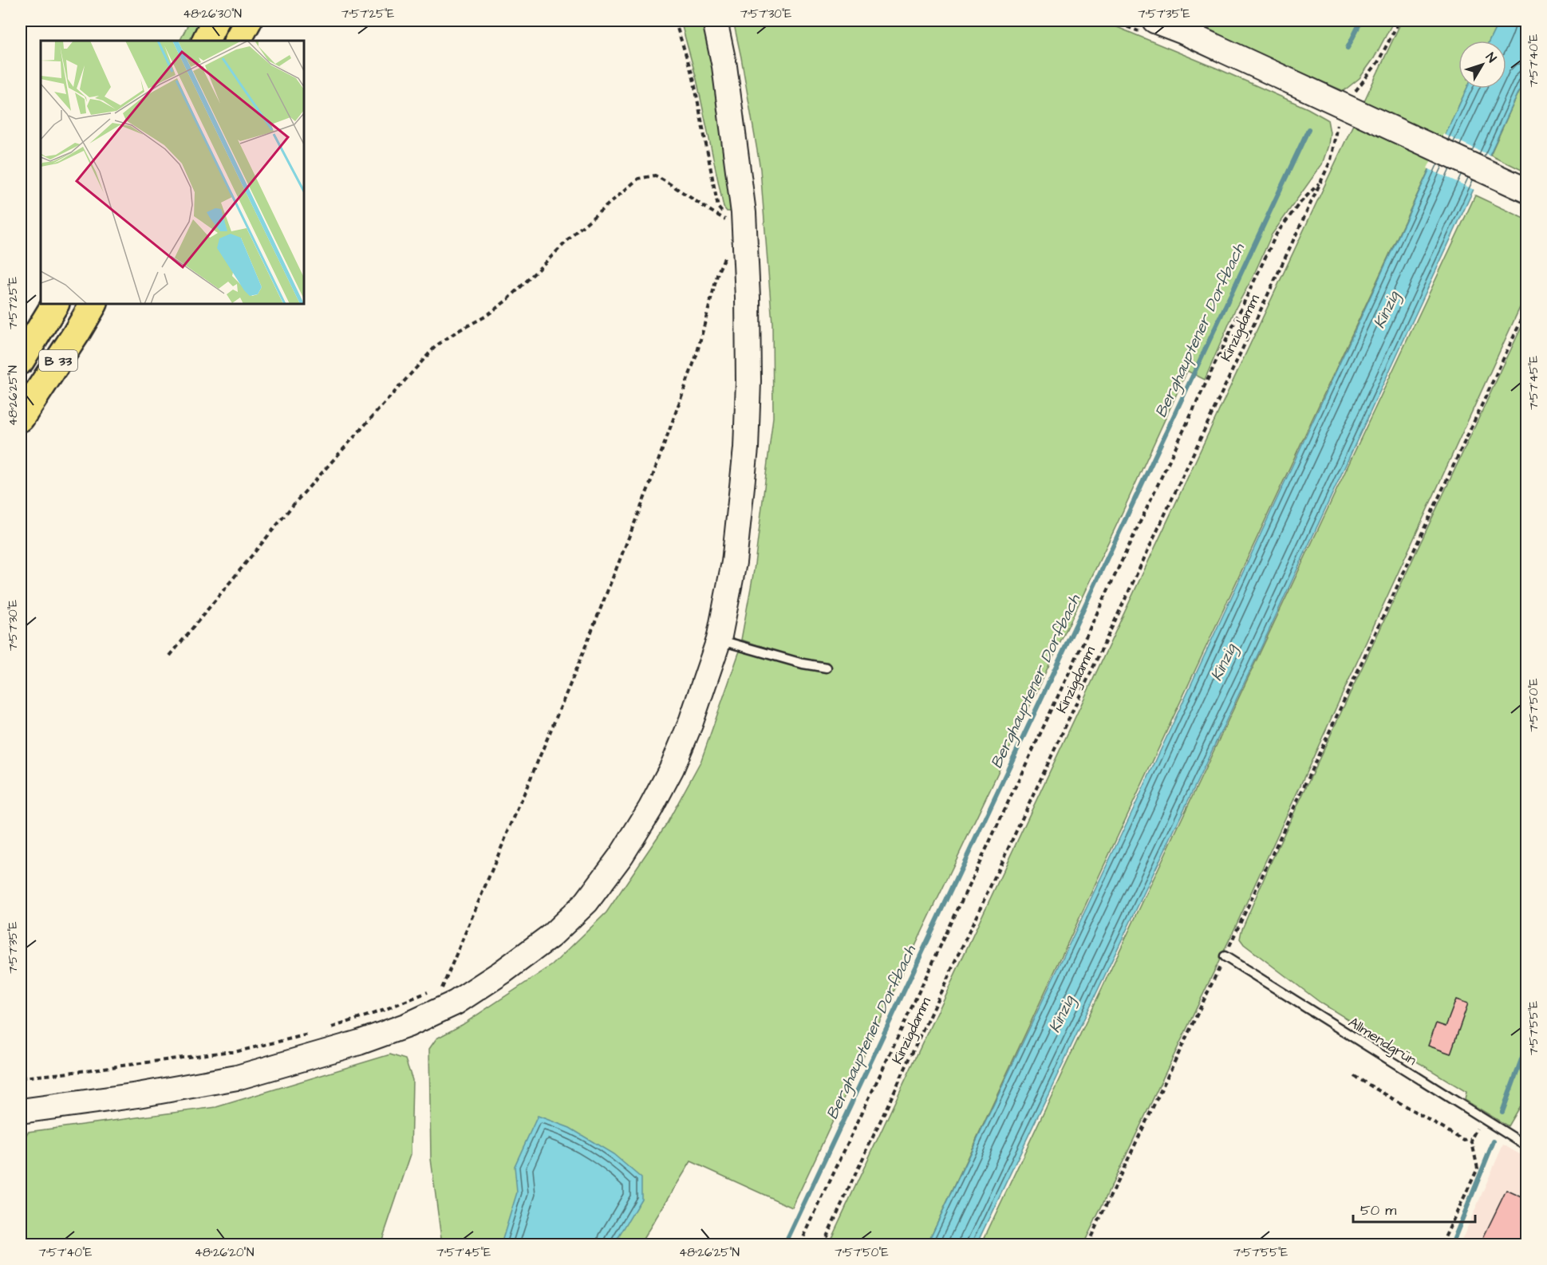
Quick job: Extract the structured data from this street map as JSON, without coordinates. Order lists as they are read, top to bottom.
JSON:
{
  "streets": {
    "highway": ["B 33"],
    "lane": ["Allmendgrün"],
    "path": ["Kinzigdamm"]
  },
  "water": ["Kinzig", "Berghauptener Dorfbach"],
  "scale_bar": "50 m",
  "north": "top right",
  "coordinates": [
    "48°26'30\"N",
    "7°57'25\"E",
    "7°57'30\"E",
    "7°57'35\"E",
    "7°57'40\"E",
    "7°57'45\"E",
    "48°26'25\"N",
    "7°57'50\"E",
    "7°57'55\"E",
    "48°26'20\"N"
  ]
}
